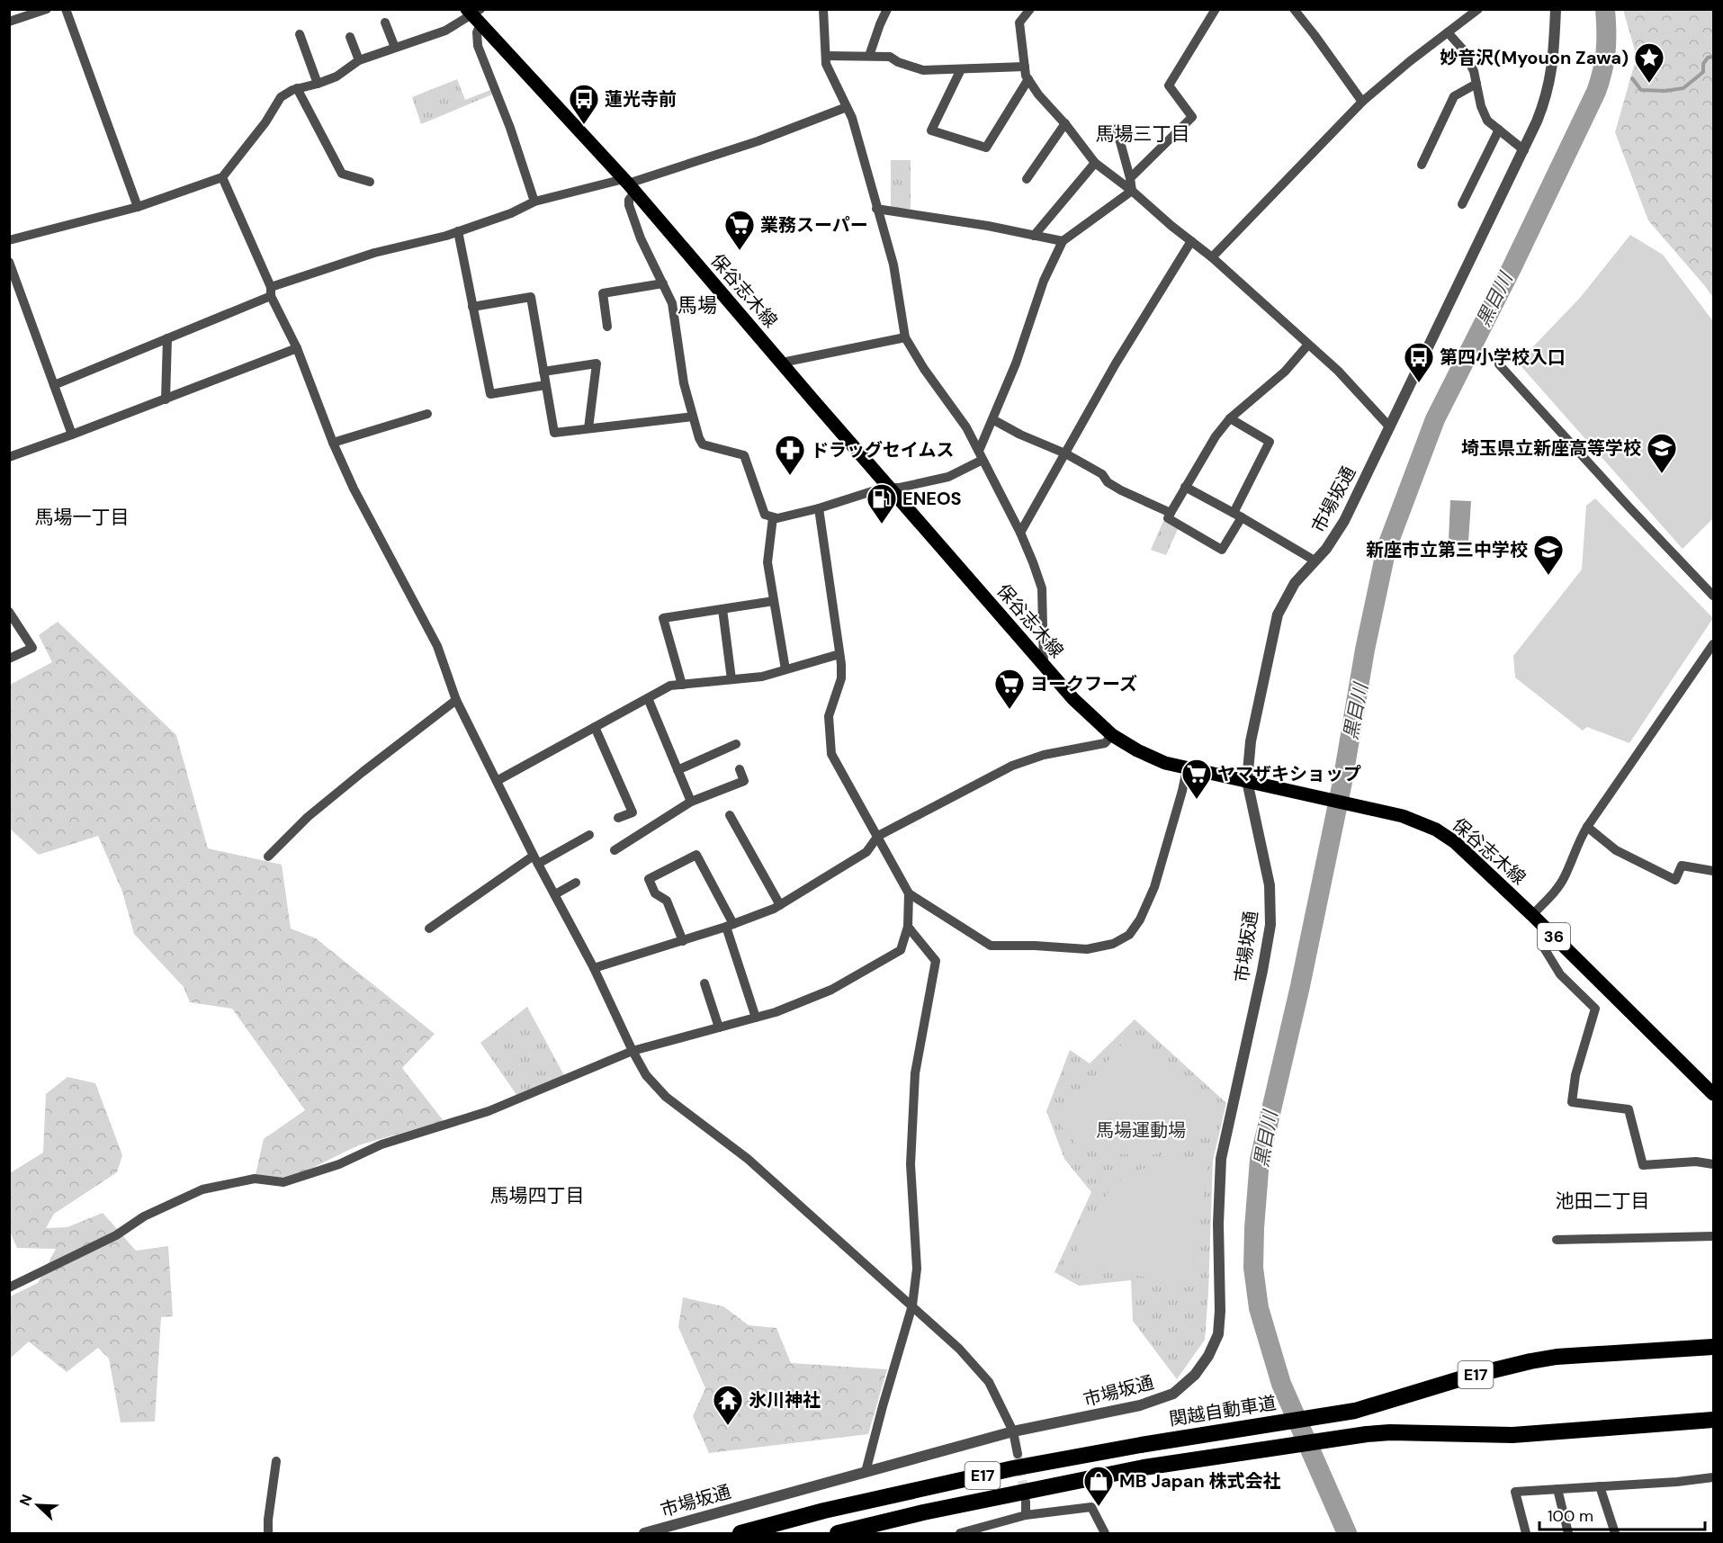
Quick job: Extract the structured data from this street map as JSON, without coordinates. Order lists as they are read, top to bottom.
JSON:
{
  "streets": {
    "highway": ["E17", "関越自動車道"],
    "main road": ["保谷志木線", "36"],
    "street": ["市場坂通"]
  },
  "crossings": [
    ["保谷志木線", "市場坂通"]
  ],
  "districts": [
    "馬場三丁目",
    "馬場",
    "馬場一丁目",
    "馬場四丁目",
    "池田二丁目"
  ],
  "water": ["黒目川"],
  "parks": ["馬場運動場"],
  "places": {
    "place": ["妙音沢(Myouon Zawa)"],
    "bus stop": ["蓮光寺前", "第四小学校入口"],
    "supermarket": ["業務スーパー", "ヨークフーズ", "ヤマザキショップ"],
    "school or university": ["埼玉県立新座高等学校", "新座市立第三中学校"],
    "pharmacy": ["ドラッグセイムス"],
    "fuel station": ["ENEOS"],
    "temple": ["氷川神社"],
    "shop": ["MB Japan 株式会社"]
  },
  "scale_bar": "100 m",
  "north": "top left"
}
